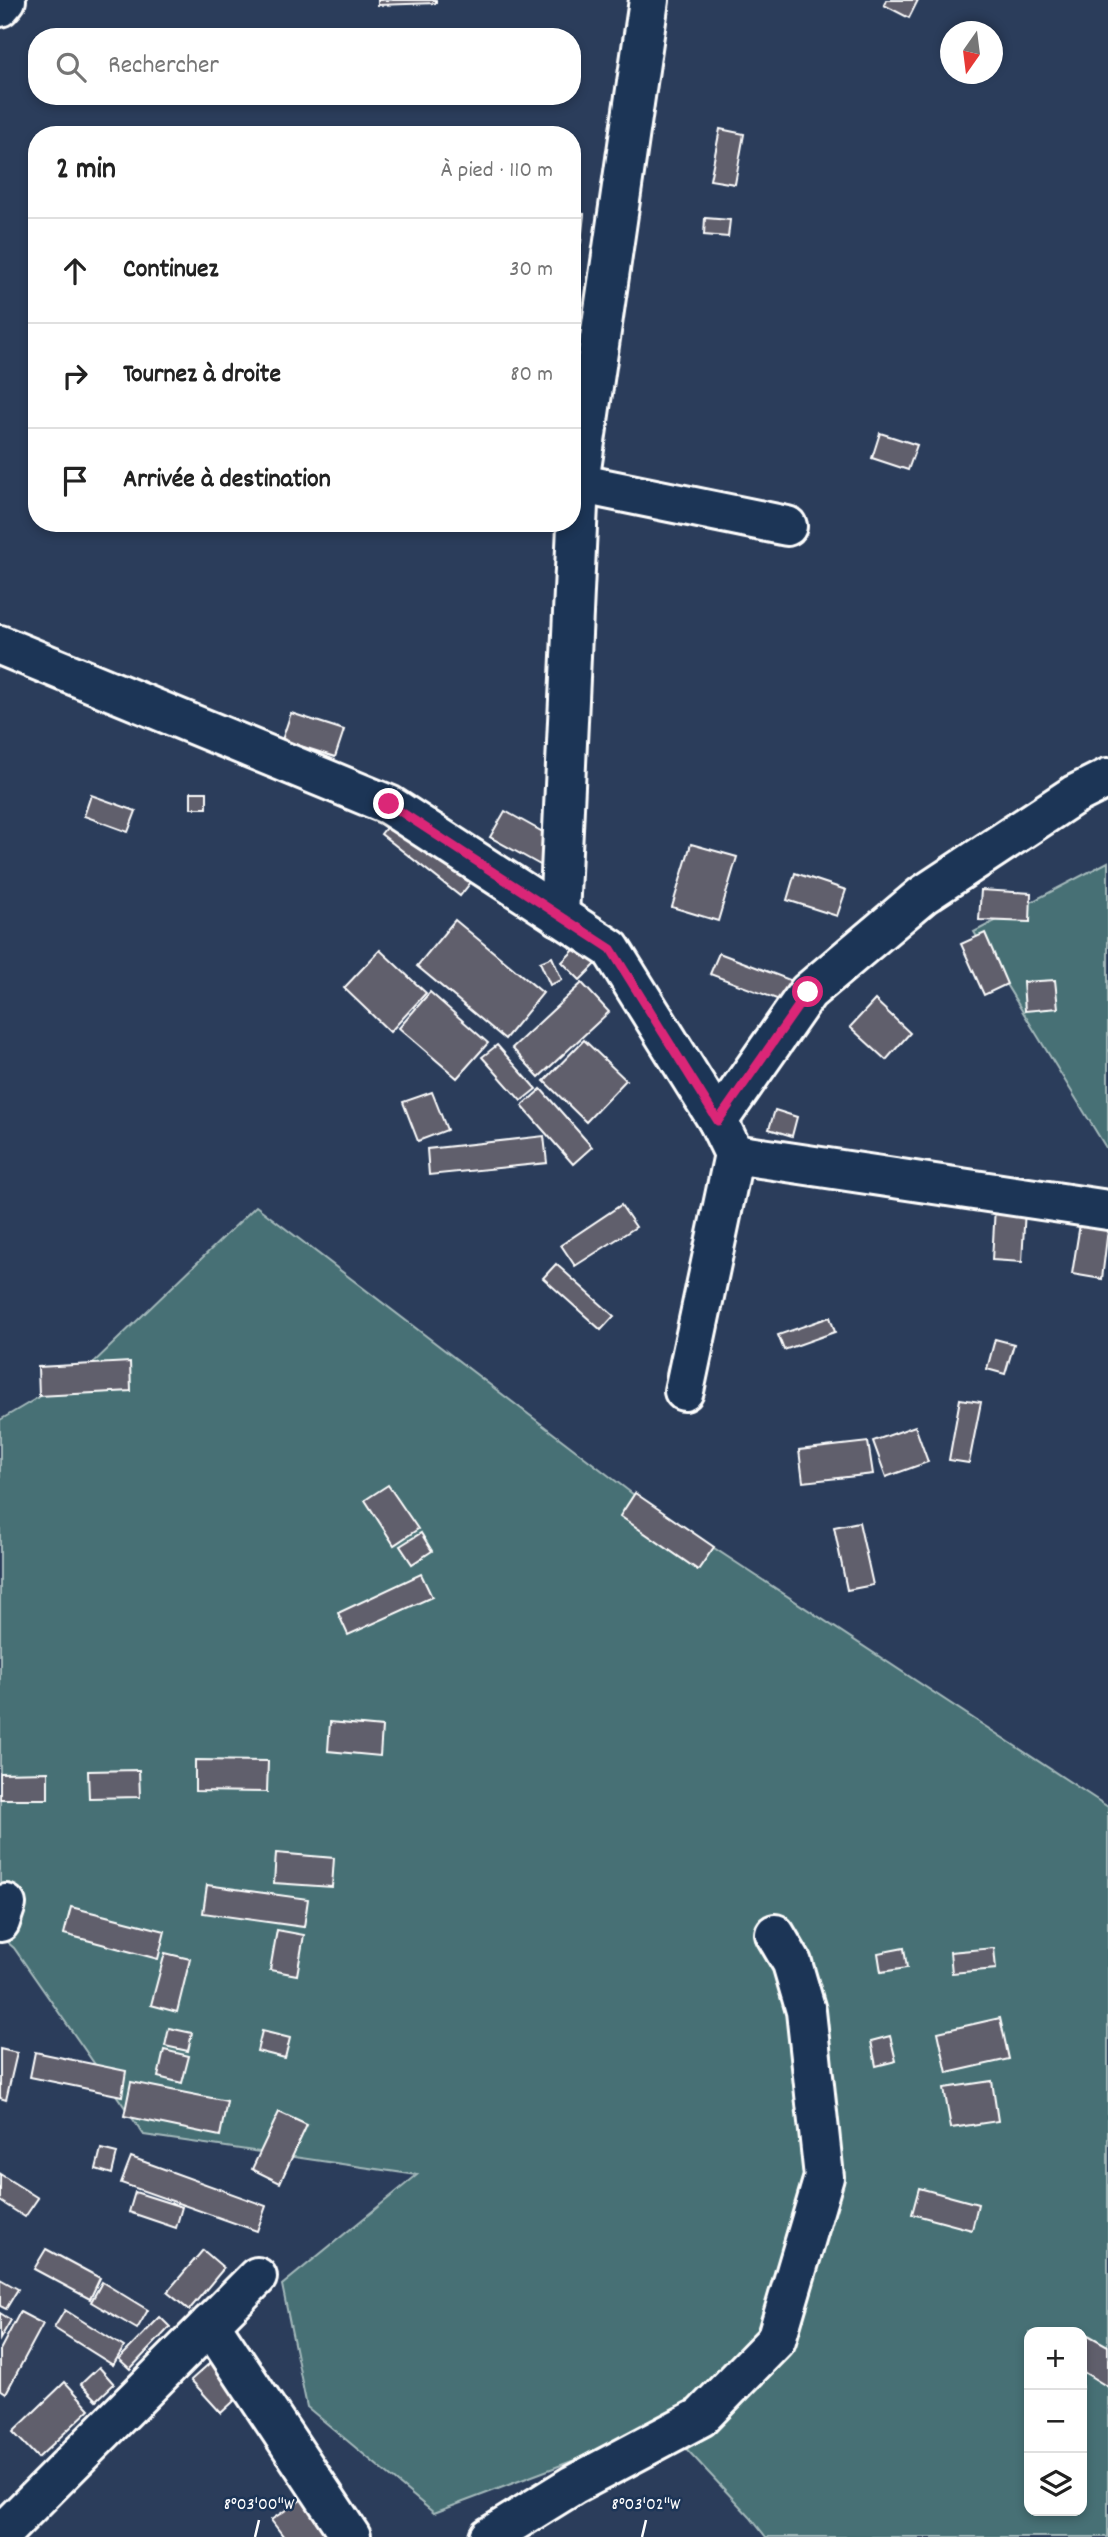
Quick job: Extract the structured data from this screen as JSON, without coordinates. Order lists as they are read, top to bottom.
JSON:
{
  "north": "bottom",
  "page": {
    "search": "Rechercher",
    "heading": ["2 min", "À pied · 110 m"],
    "list": [
      ["Continuez", "30 m"],
      ["Tournez à droite", "80 m"],
      "Arrivée à destination"
    ],
    "map_buttons": ["+", "−"]
  },
  "coordinates": ["8°03'00\"W", "8°03'02\"W"]
}
